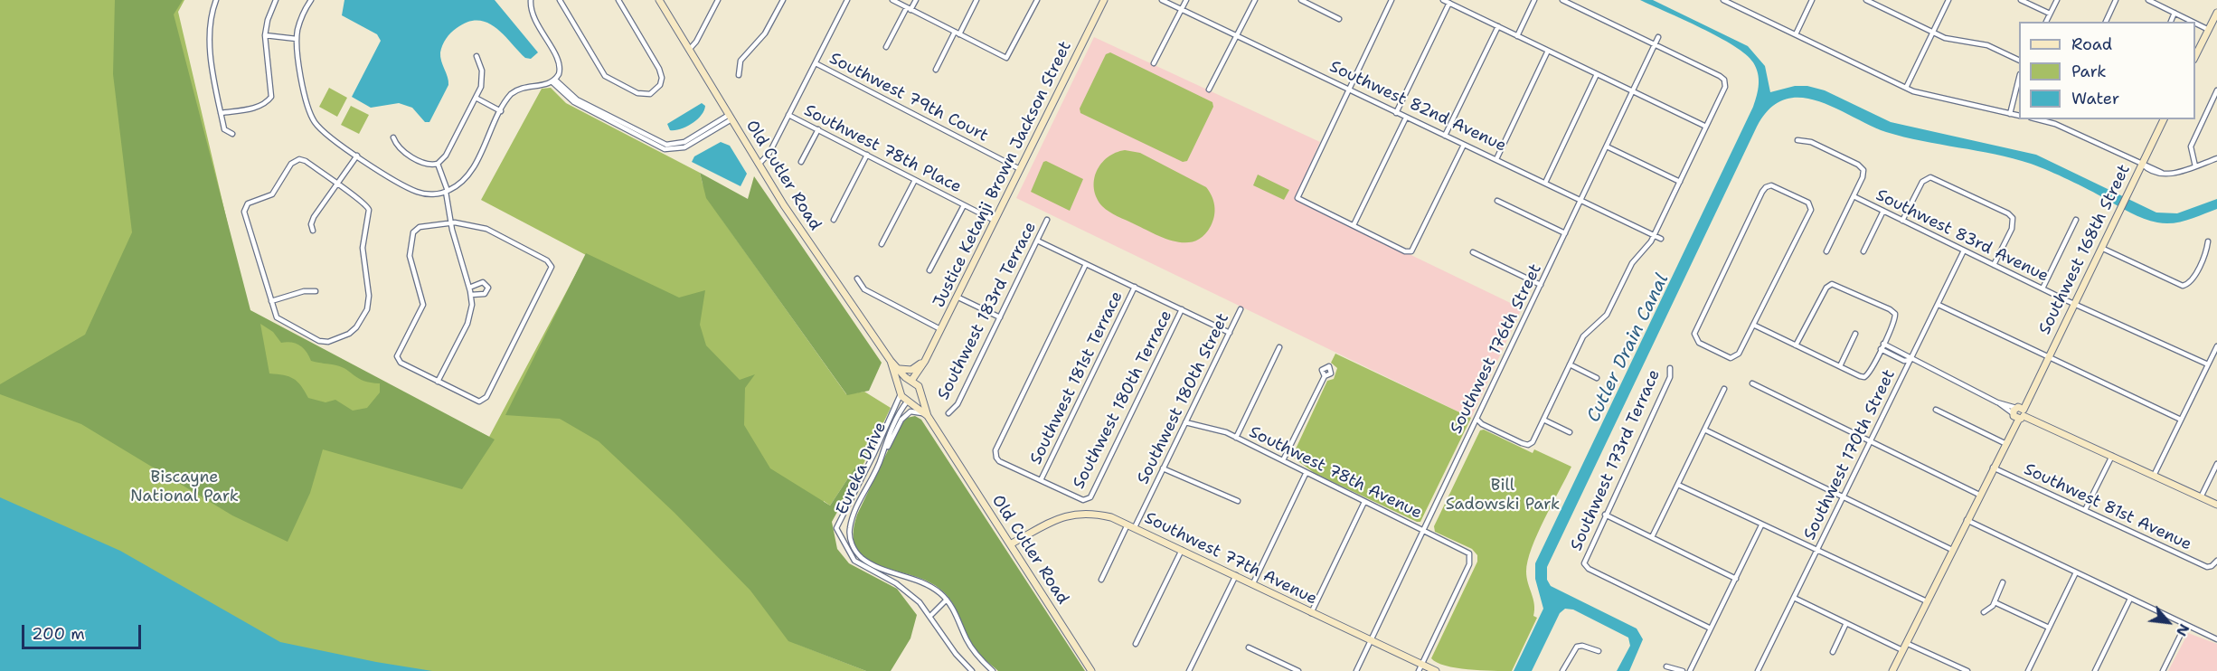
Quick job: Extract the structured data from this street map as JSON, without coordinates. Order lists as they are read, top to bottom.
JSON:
{
  "streets": {
    "main road": [
      "Justice Ketanji Brown Jackson Street",
      "Old Cutler Road",
      "Southwest 168th Street",
      "Southwest 77th Avenue"
    ],
    "street": [
      "Southwest 79th Court",
      "Southwest 82nd Avenue",
      "Southwest 78th Place",
      "Southwest 83rd Avenue",
      "Southwest 183rd Terrace",
      "Southwest 176th Street",
      "Southwest 181st Terrace",
      "Southwest 180th Street",
      "Southwest 180th Terrace",
      "Southwest 170th Street",
      "Southwest 173rd Terrace",
      "Eureka Drive",
      "Southwest 78th Avenue",
      "Southwest 81st Avenue"
    ]
  },
  "crossings": [
    ["Southwest 79th Court", "Justice Ketanji Brown Jackson Street"],
    ["Southwest 82nd Avenue", "Southwest 176th Street"],
    ["Southwest 78th Place", "Justice Ketanji Brown Jackson Street"],
    ["Justice Ketanji Brown Jackson Street", "Old Cutler Road"],
    ["Justice Ketanji Brown Jackson Street", "Eureka Drive"],
    ["Old Cutler Road", "Eureka Drive"],
    ["Old Cutler Road", "Southwest 77th Avenue"],
    ["Southwest 83rd Avenue", "Southwest 168th Street"],
    ["Southwest 83rd Avenue", "Southwest 170th Street"],
    ["Southwest 168th Street", "Southwest 81st Avenue"],
    ["Southwest 176th Street", "Southwest 78th Avenue"],
    ["Southwest 176th Street", "Southwest 77th Avenue"],
    ["Southwest 181st Terrace", "Southwest 180th Terrace"],
    ["Southwest 180th Street", "Southwest 78th Avenue"],
    ["Southwest 180th Street", "Southwest 77th Avenue"],
    ["Southwest 78th Avenue", "Southwest 77th Avenue"]
  ],
  "water": ["Cutler Drain Canal"],
  "parks": ["Biscayne National Park", "Bill Sadowski Park"],
  "legend": ["Road", "Park", "Water"],
  "scale_bar": "200 m",
  "north": "bottom right"
}
